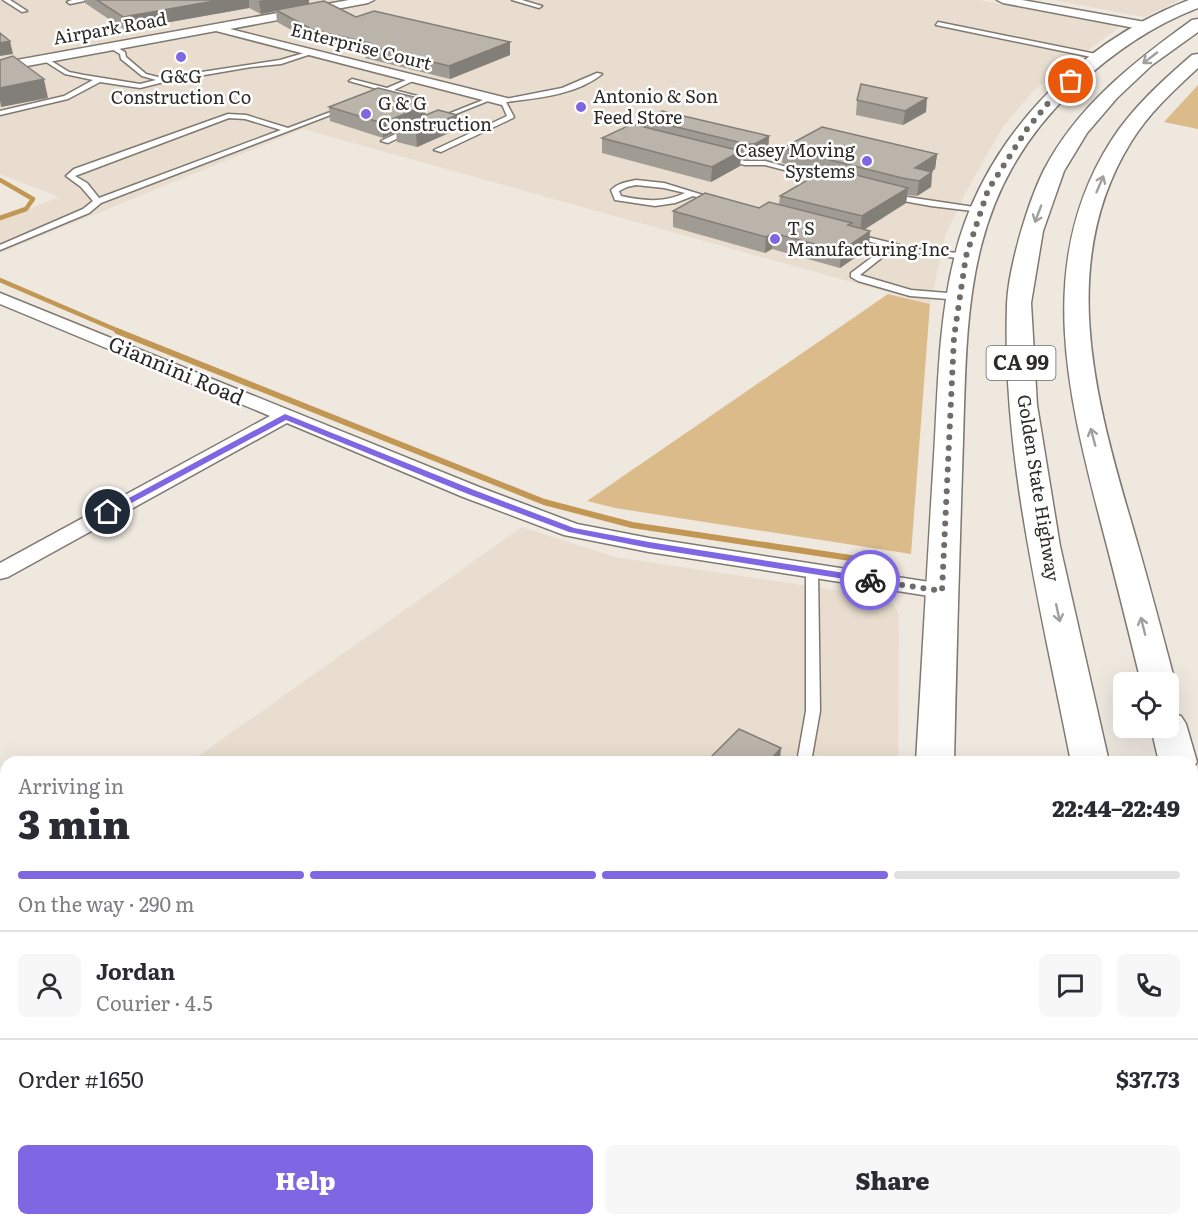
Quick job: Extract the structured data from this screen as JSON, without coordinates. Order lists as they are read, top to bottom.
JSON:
{
  "streets": {
    "main road": ["CA 99", "Golden State Highway"],
    "street": ["Airpark Road", "Enterprise Court", "Giannini Road"]
  },
  "crossings": [
    ["Airpark Road", "Enterprise Court"]
  ],
  "places": [
    "G&G Construction Co",
    "Antonio & Son Feed Store",
    "G & G Construction",
    "Casey Moving Systems",
    "T S Manufacturing Inc"
  ],
  "page": {
    "heading": ["3 min", "Arriving in", "22:44–22:49"],
    "panel": [
      "Jordan",
      "Courier · 4.5",
      "Order #1650",
      "$37.73"
    ],
    "bar": "On the way · 290 m",
    "buttons": ["Help", "Share"]
  }
}
